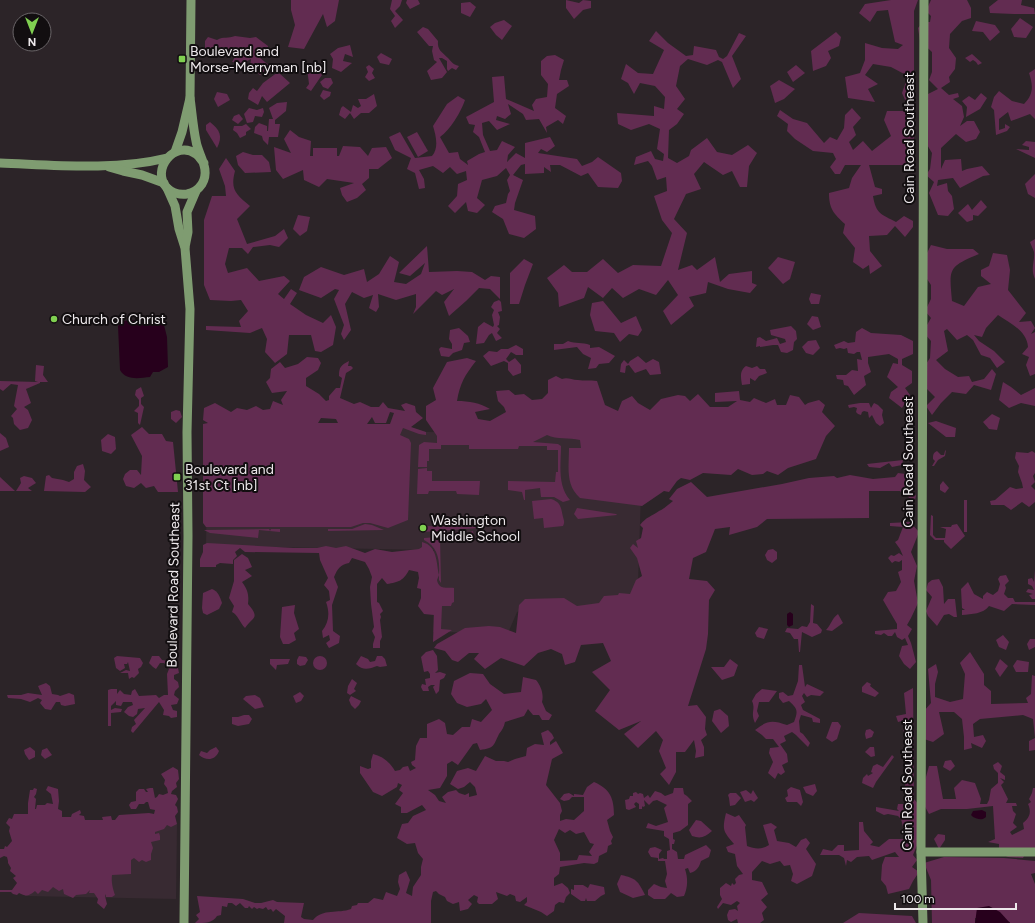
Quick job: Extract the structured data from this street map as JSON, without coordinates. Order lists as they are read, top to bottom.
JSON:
{
  "streets": {
    "street": ["Cain Road Southeast", "Boulevard Road Southeast"]
  },
  "places": {
    "transit": ["Boulevard and Morse-Merryman [nb]", "Boulevard and 31st Ct [nb]"],
    "other": ["Church of Christ", "Washington Middle School"]
  },
  "scale_bar": "100 m",
  "north": "bottom"
}
